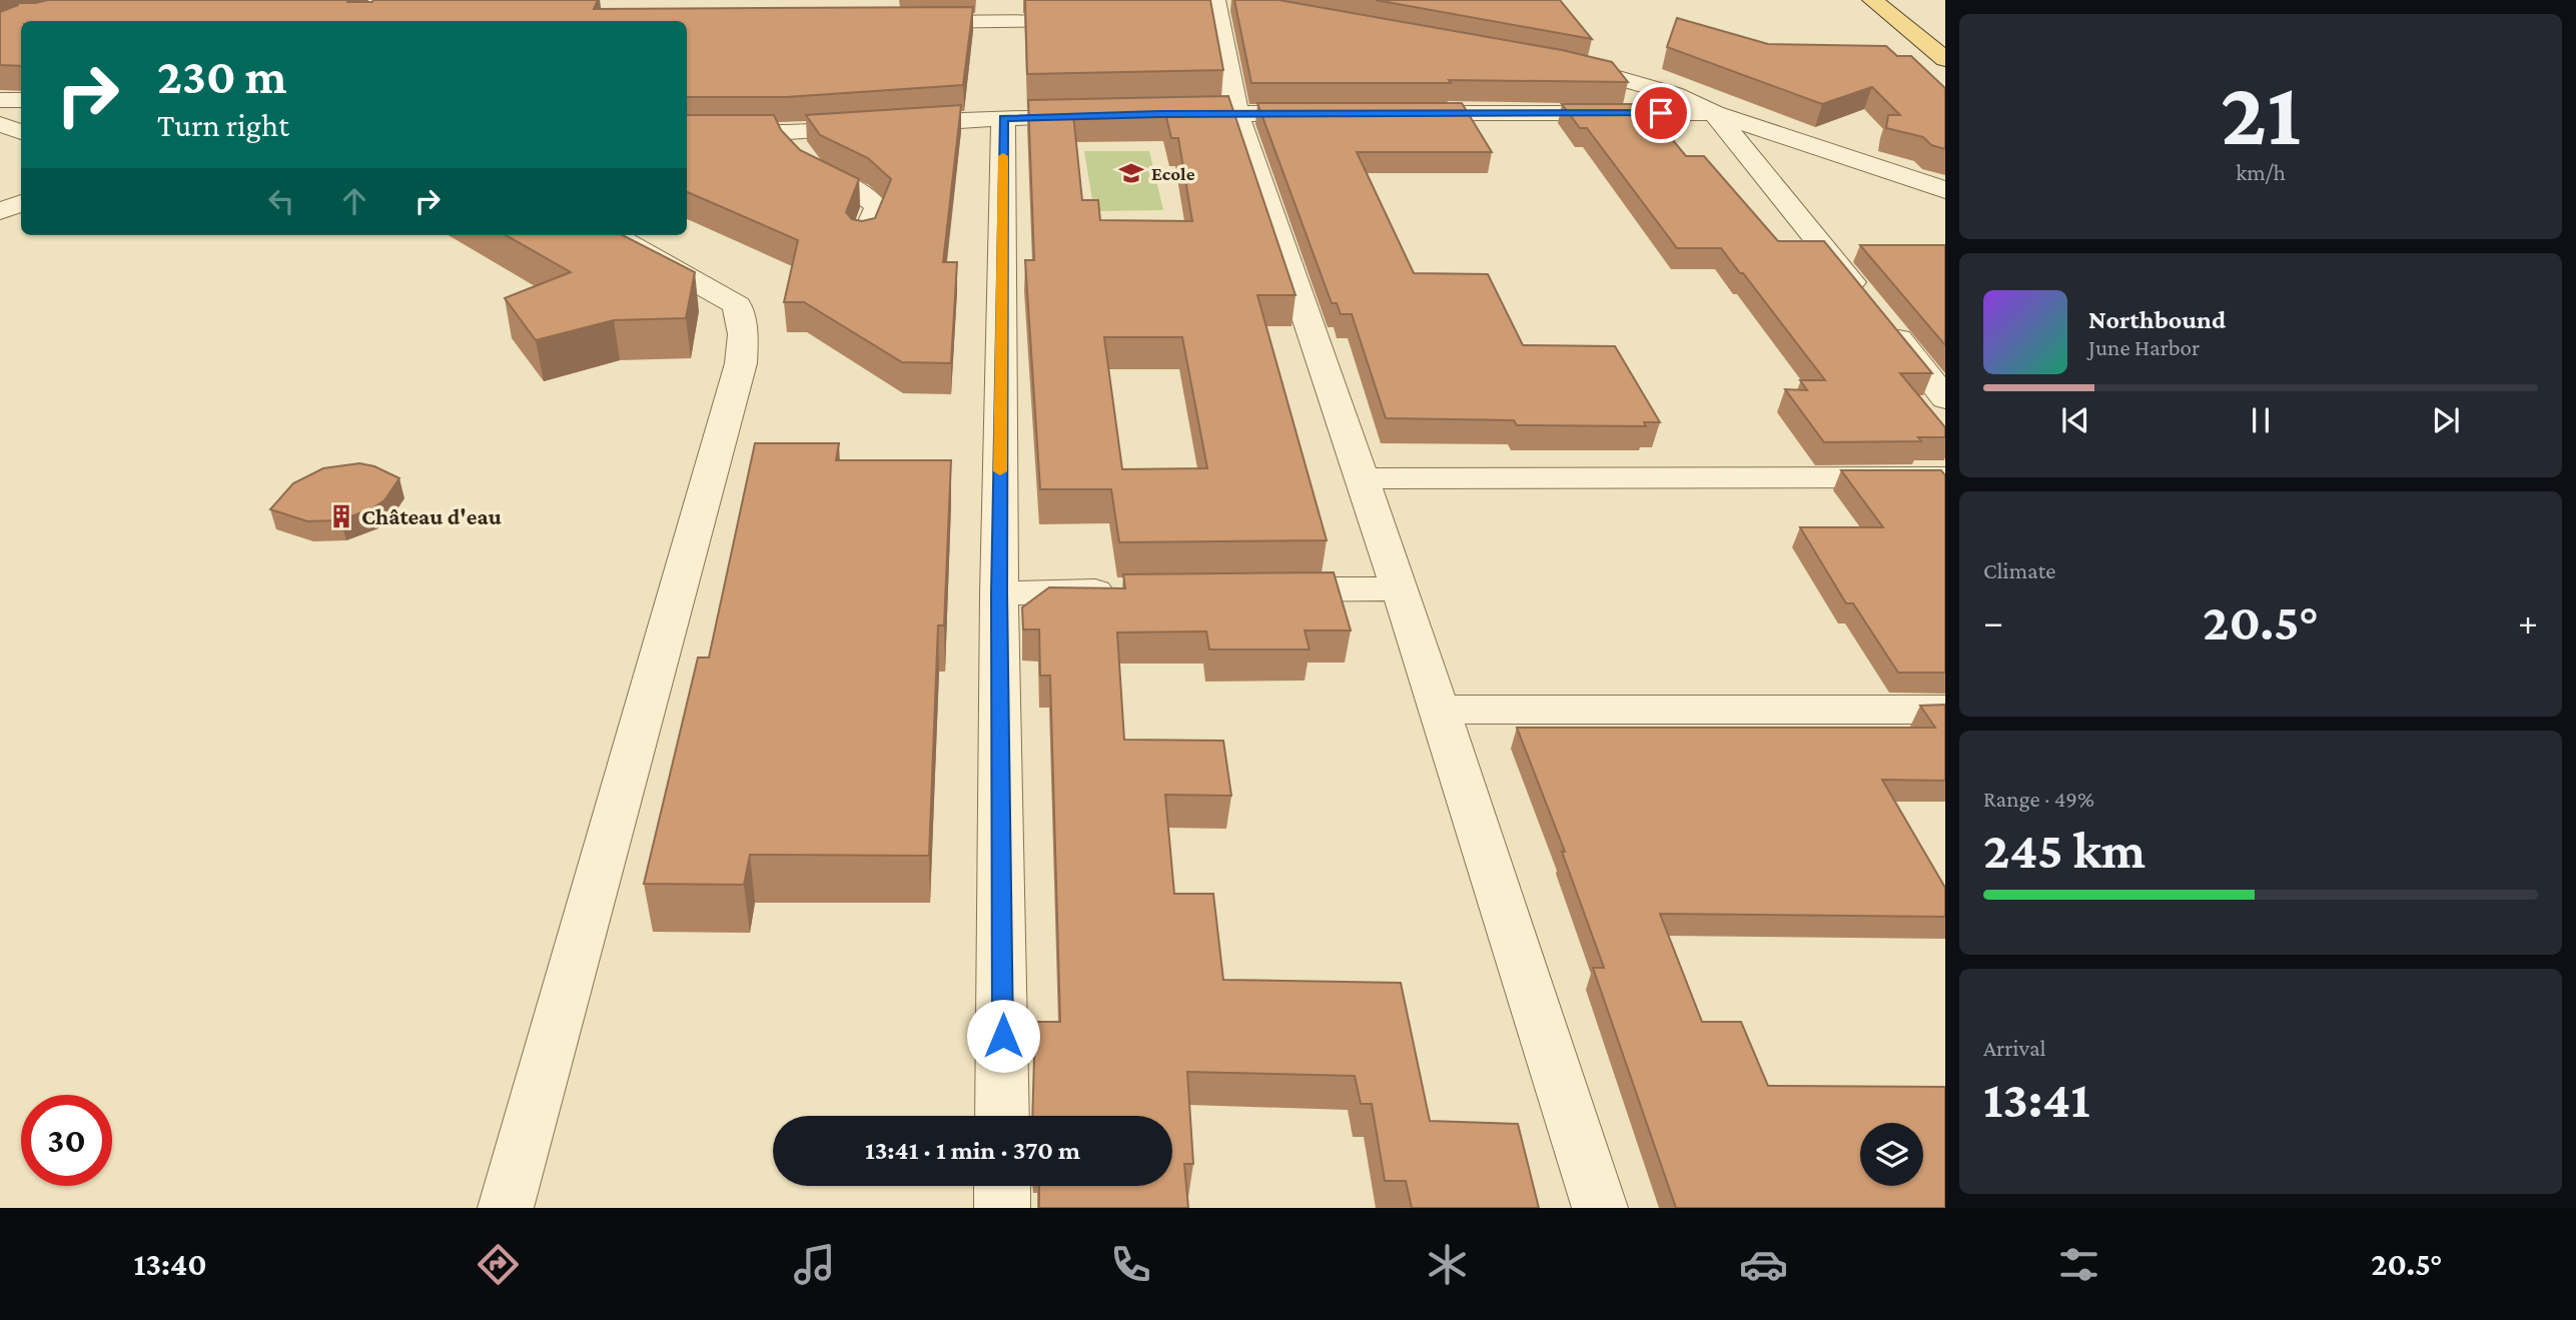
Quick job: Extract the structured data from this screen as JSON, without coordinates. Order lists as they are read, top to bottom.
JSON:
{
  "places": {
    "school or university": ["Ecole"],
    "building": ["Château d'eau"]
  },
  "page": {
    "tile": [
      ["21", "km/h"],
      "Climate",
      ["Range · 49%", "245 km"],
      ["Arrival", "13:41"]
    ],
    "turn": ["230 m", "Turn right"],
    "song": ["Northbound", "June Harbor"],
    "heat": ["−", "20.5°", "+"],
    "limit": "30",
    "trip": "13:41 · 1 min · 370 m",
    "tabs": ["13:40", "20.5°"]
  }
}
